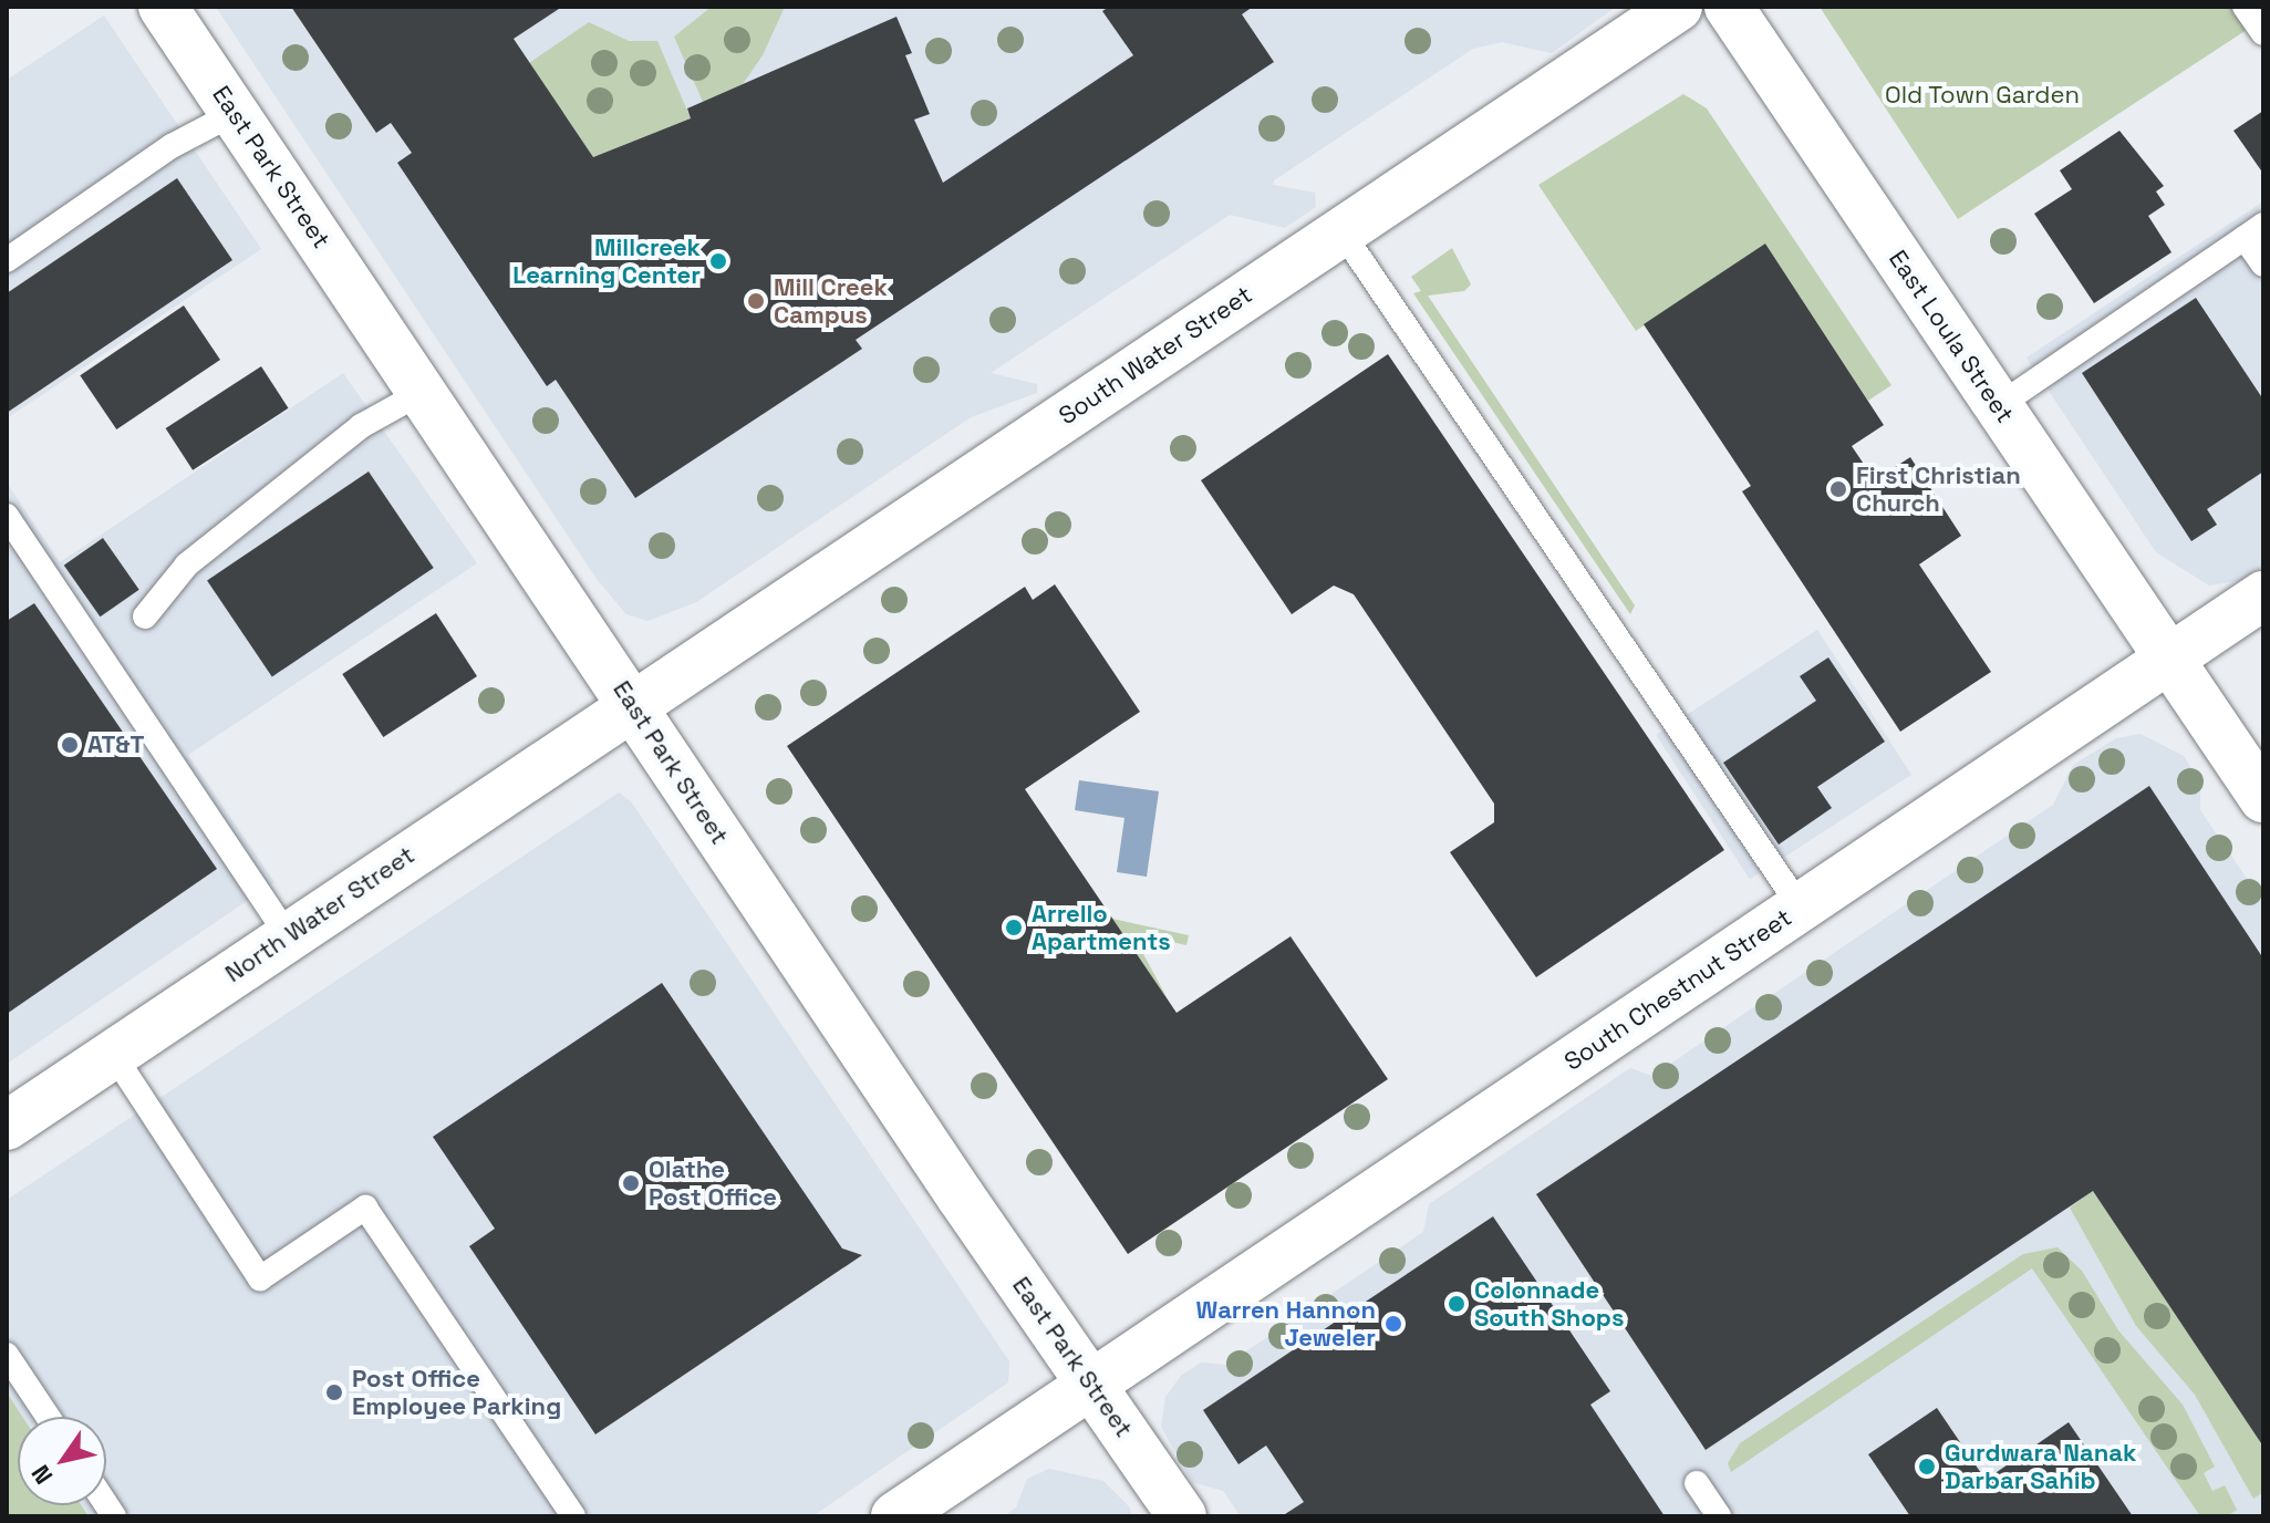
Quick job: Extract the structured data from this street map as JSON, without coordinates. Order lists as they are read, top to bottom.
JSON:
{
  "streets": {
    "street": [
      "East Park Street",
      "East Loula Street",
      "South Water Street",
      "North Water Street",
      "South Chestnut Street"
    ]
  },
  "crossings": [
    ["East Park Street", "South Water Street"],
    ["East Park Street", "North Water Street"],
    ["East Park Street", "South Chestnut Street"],
    ["East Loula Street", "South Chestnut Street"],
    ["South Water Street", "North Water Street"]
  ],
  "parks": ["Old Town Garden"],
  "places": [
    "Millcreek Learning Center",
    "Mill Creek Campus",
    "First Christian Church",
    "AT&T",
    "Arrello Apartments",
    "Olathe Post Office",
    "Colonnade South Shops",
    "Warren Hannon Jeweler",
    "Post Office Employee Parking",
    "Gurdwara Nanak Darbar Sahib"
  ],
  "north": "bottom left"
}
